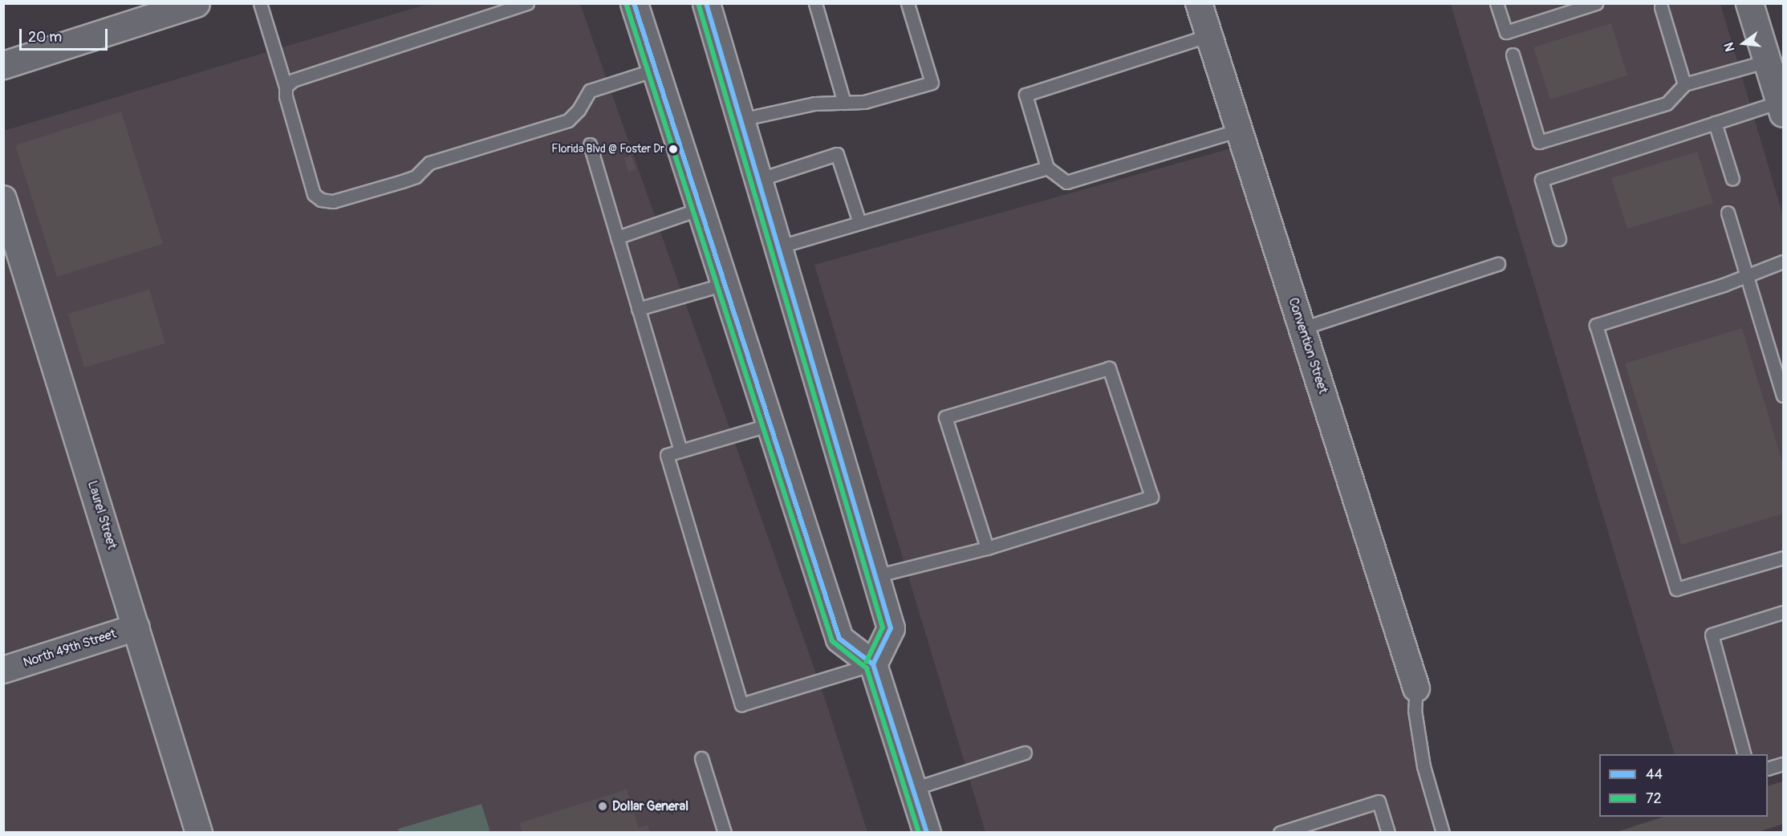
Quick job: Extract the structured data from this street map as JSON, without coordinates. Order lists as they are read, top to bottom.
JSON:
{
  "streets": {
    "street": ["Convention Street", "Laurel Street", "North 49th Street"]
  },
  "crossings": [
    ["Laurel Street", "North 49th Street"]
  ],
  "places": ["Florida Blvd @ Foster Dr", "Dollar General"],
  "lines": ["transit line 44", "transit line 72"],
  "legend": ["44", "72"],
  "scale_bar": "20 m",
  "north": "left"
}
